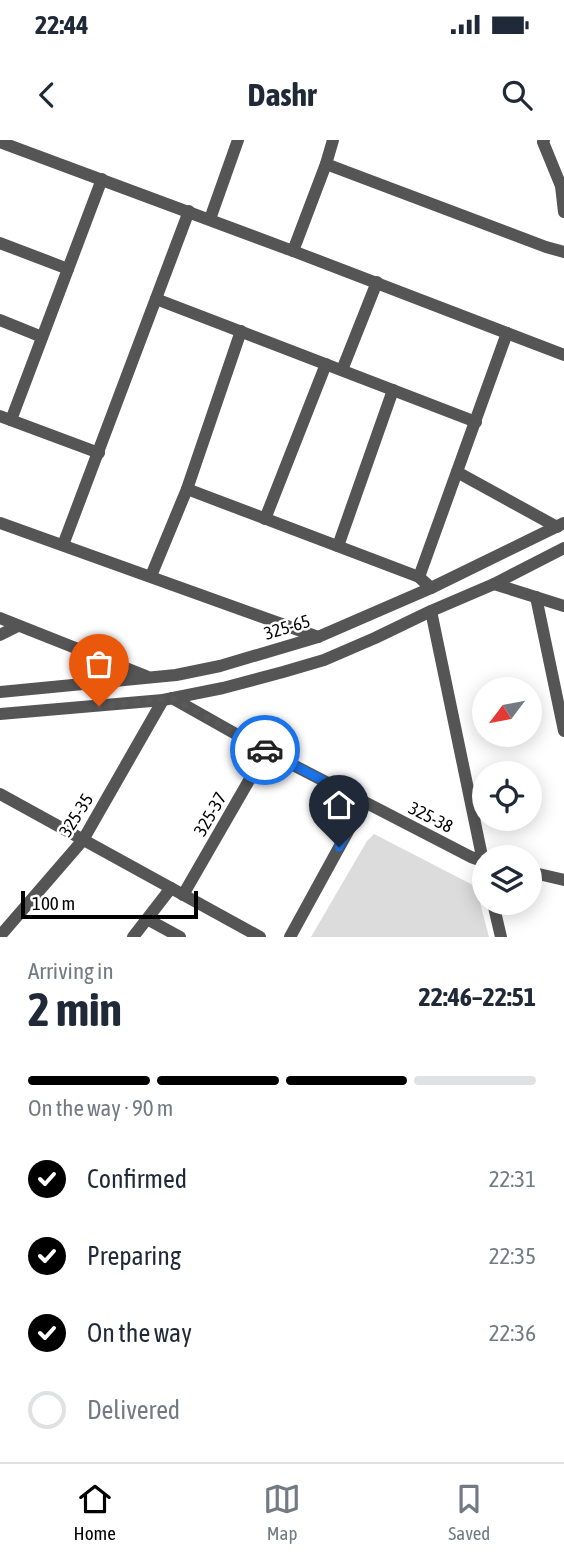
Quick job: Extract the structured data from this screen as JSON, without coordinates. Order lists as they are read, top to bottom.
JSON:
{
  "streets": {
    "street": [
      "325-65",
      "325-37",
      "325-35",
      "325-38"
    ]
  },
  "crossings": [
    ["325-37", "325-38"],
    ["325-35", "325-38"]
  ],
  "scale_bar": "100 m",
  "north": "bottom left",
  "page": {
    "status": "22:44",
    "header": "Dashr",
    "scale": "100 m",
    "heading": ["2 min", "Arriving in", "22:46–22:51"],
    "bar": "On the way · 90 m",
    "list": [
      ["Confirmed", "22:31"],
      ["Preparing", "22:35"],
      ["On the way", "22:36"],
      "Delivered"
    ],
    "tabs": ["Home", "Map", "Saved"]
  }
}
